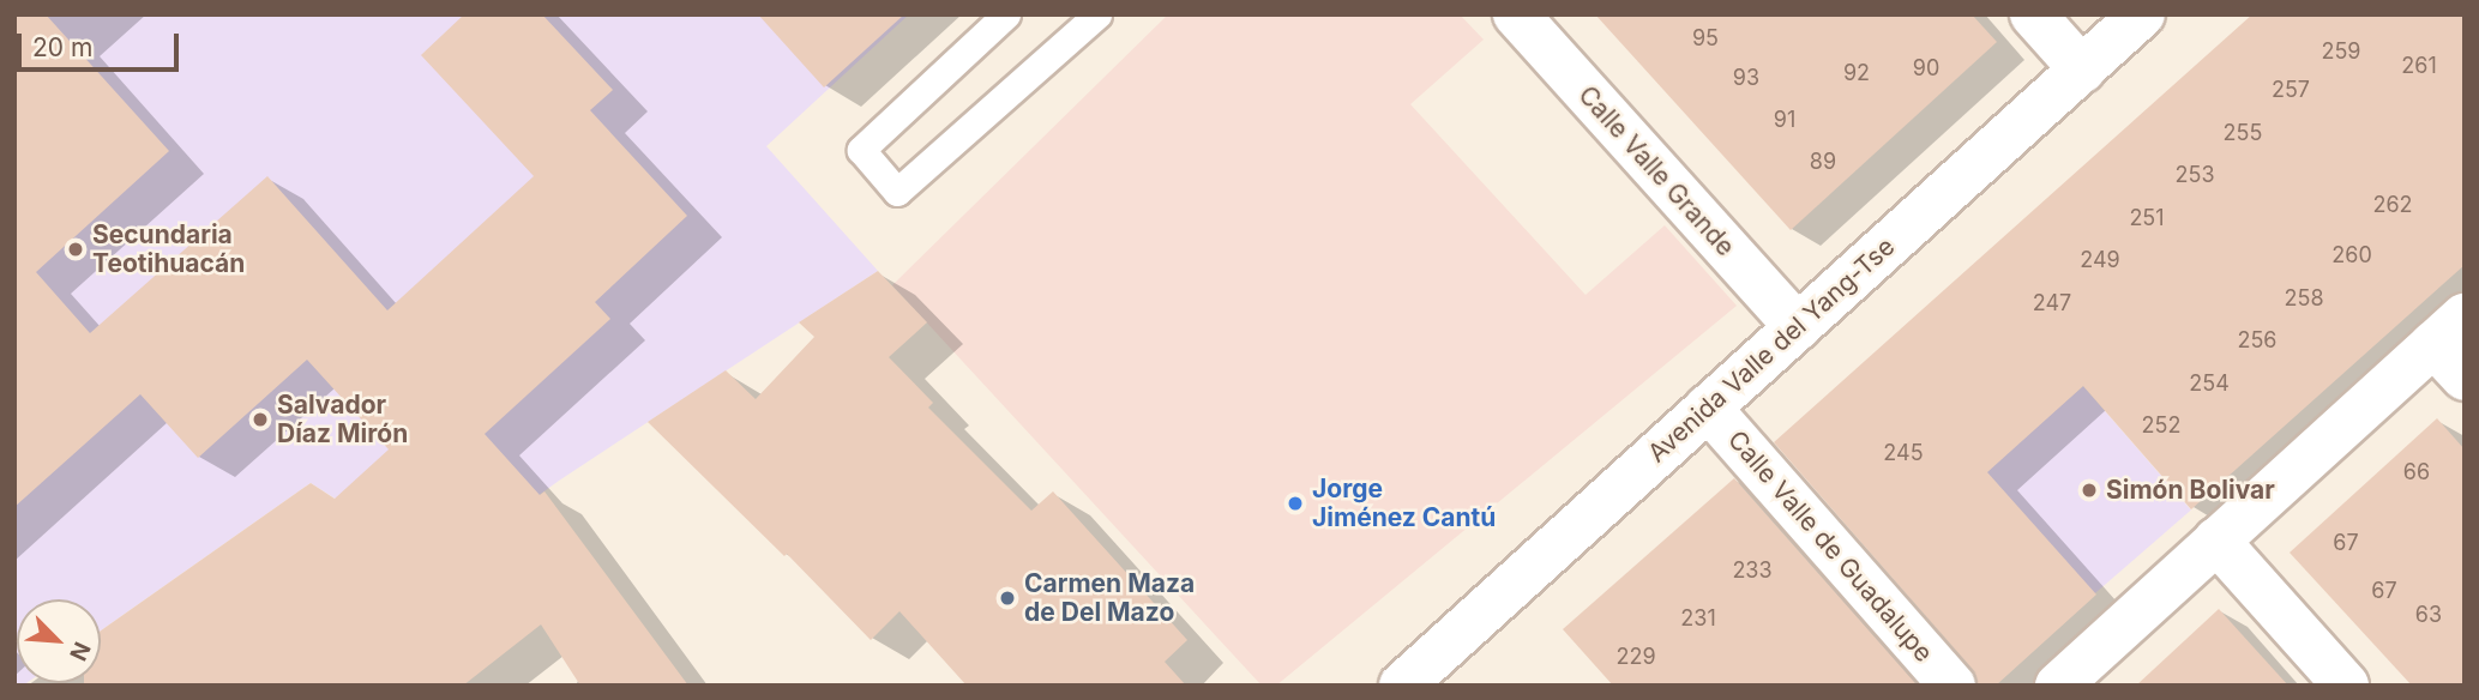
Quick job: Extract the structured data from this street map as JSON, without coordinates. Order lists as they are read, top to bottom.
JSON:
{
  "streets": {
    "street": ["Calle Valle Grande", "Avenida Valle del Yang-Tse", "Calle Valle de Guadalupe"]
  },
  "crossings": [
    ["Calle Valle Grande", "Avenida Valle del Yang-Tse"],
    ["Avenida Valle del Yang-Tse", "Calle Valle de Guadalupe"]
  ],
  "places": [
    "Secundaria Teotihuacán",
    "Salvador Díaz Mirón",
    "Simón Bolivar",
    "Jorge Jiménez Cantú",
    "Carmen Maza de Del Mazo"
  ],
  "house_numbers": [
    "95",
    "259",
    "261",
    "90",
    "92",
    "93",
    "257",
    "91",
    "255",
    "89",
    "253",
    "262",
    "251",
    "260",
    "249",
    "258",
    "247",
    "256",
    "254",
    "252",
    "245",
    "66",
    "67",
    "233",
    "67",
    "63",
    "231",
    "229"
  ],
  "scale_bar": "20 m",
  "north": "bottom right"
}
